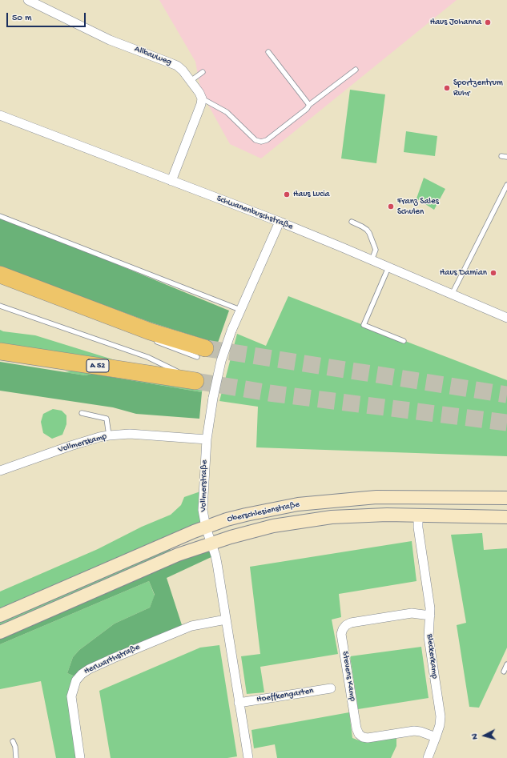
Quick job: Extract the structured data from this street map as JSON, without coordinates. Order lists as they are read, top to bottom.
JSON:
{
  "streets": {
    "highway": ["A 52"],
    "main road": ["Oberschlesienstraße"],
    "street": [
      "Allbauweg",
      "Schwanenbuschstraße",
      "Vollmerskamp",
      "Vollmerstraße",
      "Bleckerkamp",
      "Herwarthstraße",
      "Stevens Kamp",
      "Hoeffkengarten"
    ]
  },
  "crossings": [
    ["Schwanenbuschstraße", "Vollmerstraße"],
    ["Vollmerskamp", "Vollmerstraße"],
    ["Vollmerstraße", "Oberschlesienstraße"],
    ["Vollmerstraße", "Herwarthstraße"],
    ["Vollmerstraße", "Hoeffkengarten"],
    ["Oberschlesienstraße", "Bleckerkamp"],
    ["Bleckerkamp", "Stevens Kamp"]
  ],
  "places": [
    "Haus Johanna",
    "Sportzentrum Ruhr",
    "Haus Lucia",
    "Franz Sales Schulen",
    "Haus Damian"
  ],
  "scale_bar": "50 m",
  "north": "left"
}
